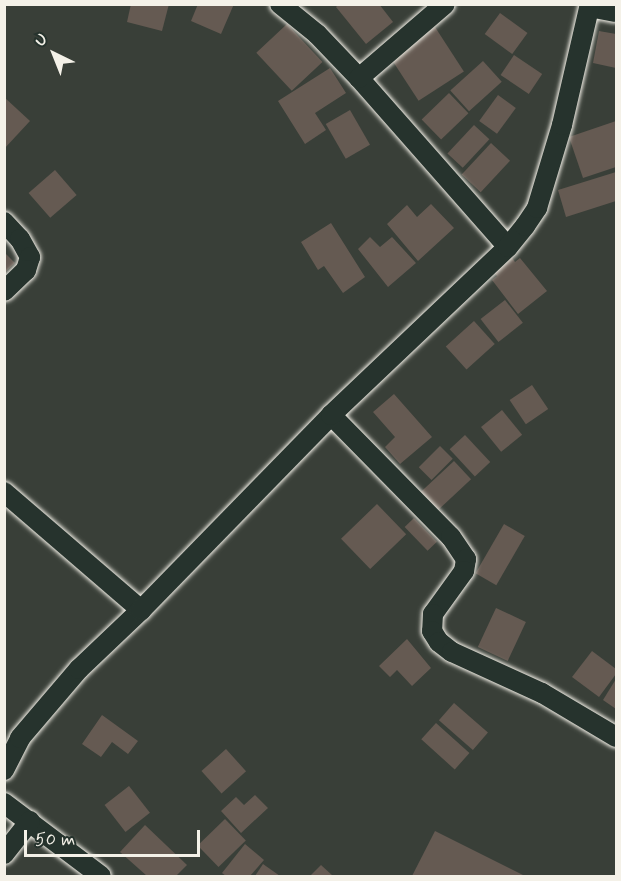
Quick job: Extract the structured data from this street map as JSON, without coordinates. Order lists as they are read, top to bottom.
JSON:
{
  "scale_bar": "50 m",
  "north": "top left"
}
